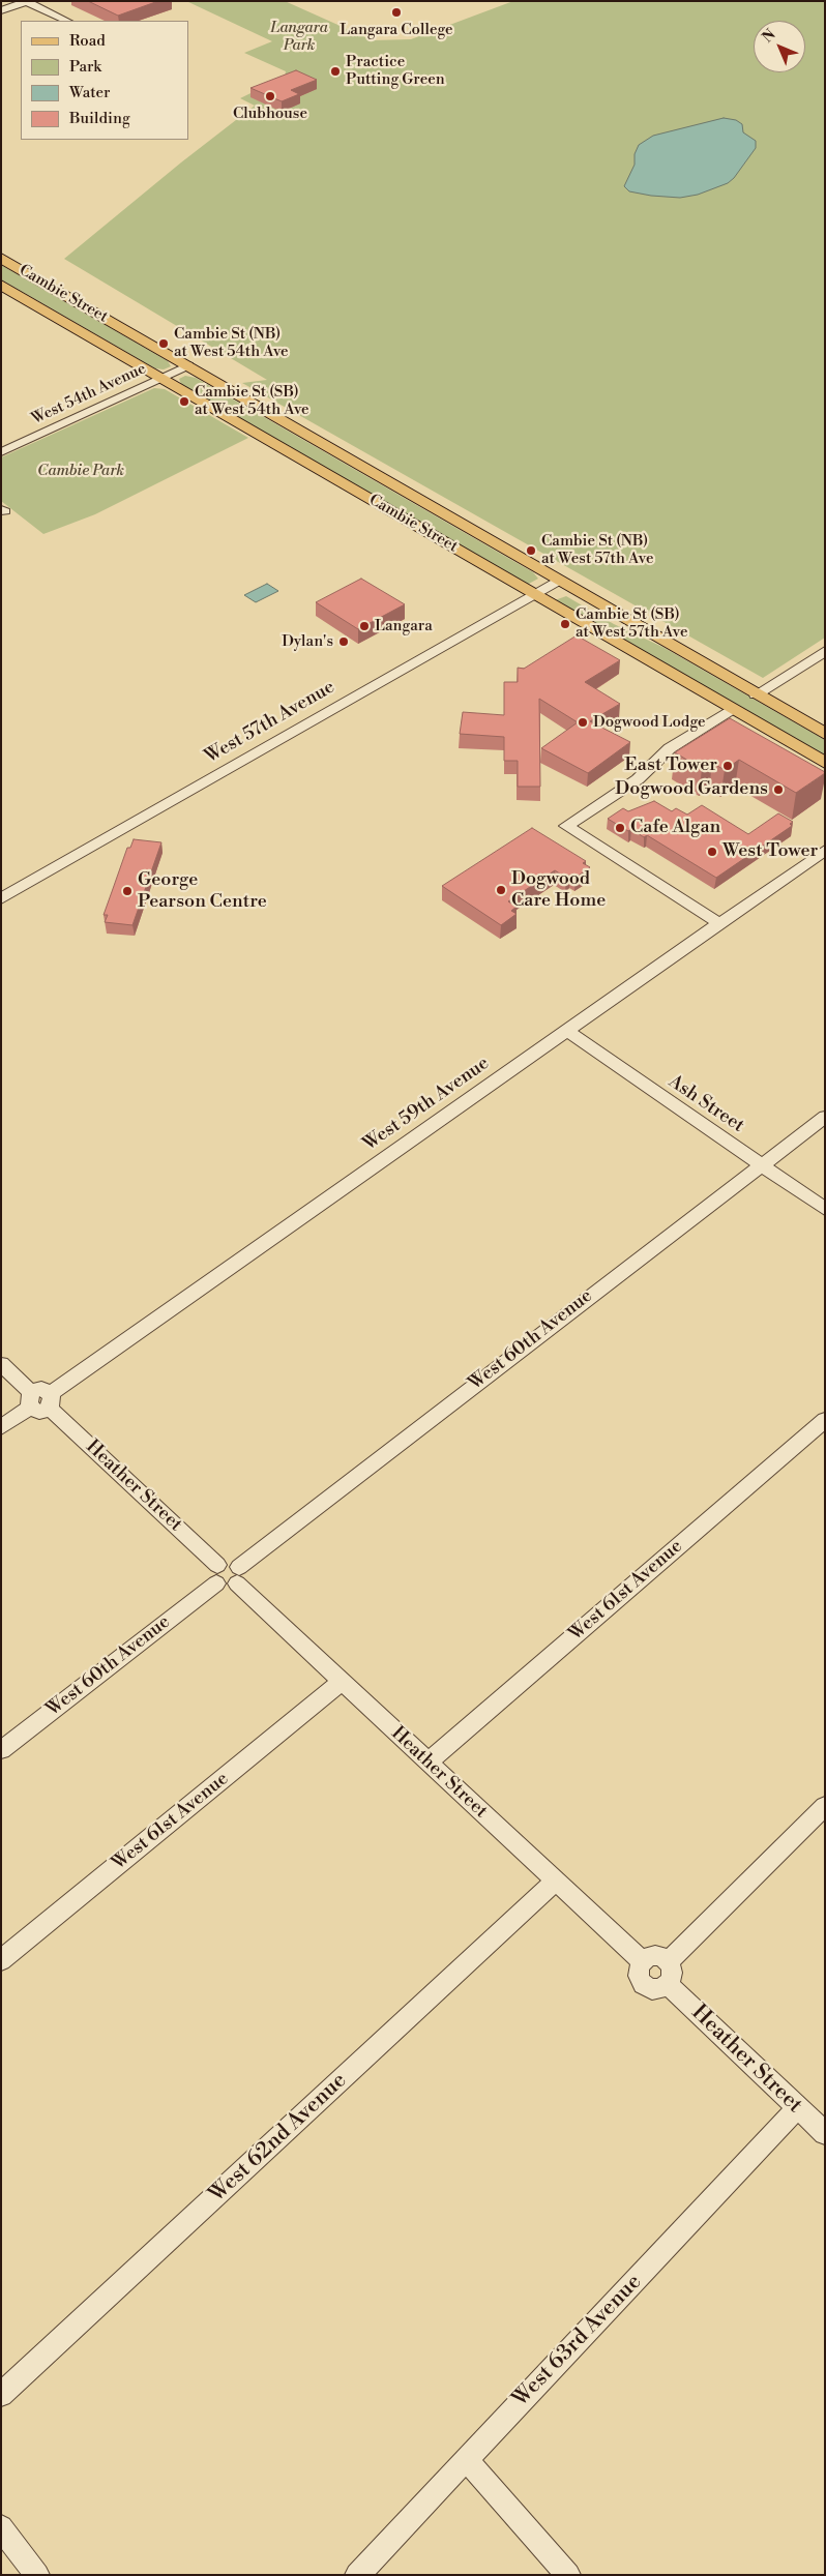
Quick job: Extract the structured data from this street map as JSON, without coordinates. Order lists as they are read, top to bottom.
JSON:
{
  "streets": {
    "main road": ["Cambie Street"],
    "street": [
      "West 54th Avenue",
      "West 57th Avenue",
      "West 59th Avenue",
      "Ash Street",
      "West 60th Avenue",
      "Heather Street",
      "West 61st Avenue",
      "West 62nd Avenue",
      "West 63rd Avenue"
    ]
  },
  "crossings": [
    ["Cambie Street", "West 54th Avenue"],
    ["Cambie Street", "West 57th Avenue"],
    ["West 59th Avenue", "Ash Street"],
    ["West 59th Avenue", "Heather Street"],
    ["Ash Street", "West 60th Avenue"],
    ["West 60th Avenue", "Heather Street"],
    ["Heather Street", "West 61st Avenue"],
    ["Heather Street", "West 62nd Avenue"],
    ["Heather Street", "West 63rd Avenue"]
  ],
  "parks": ["Langara Park", "Cambie Park"],
  "places": [
    "Langara College",
    "Practice Putting Green",
    "Clubhouse",
    "Cambie St (NB) at West 54th Ave",
    "Cambie St (SB) at West 54th Ave",
    "Cambie St (NB) at West 57th Ave",
    "Cambie St (SB) at West 57th Ave",
    "Langara",
    "Dylan's",
    "Dogwood Lodge",
    "East Tower",
    "Dogwood Gardens",
    "Cafe Algan",
    "West Tower",
    "Dogwood Care Home",
    "George Pearson Centre"
  ],
  "legend": [
    "Road",
    "Park",
    "Water",
    "Building"
  ],
  "north": "top left"
}
